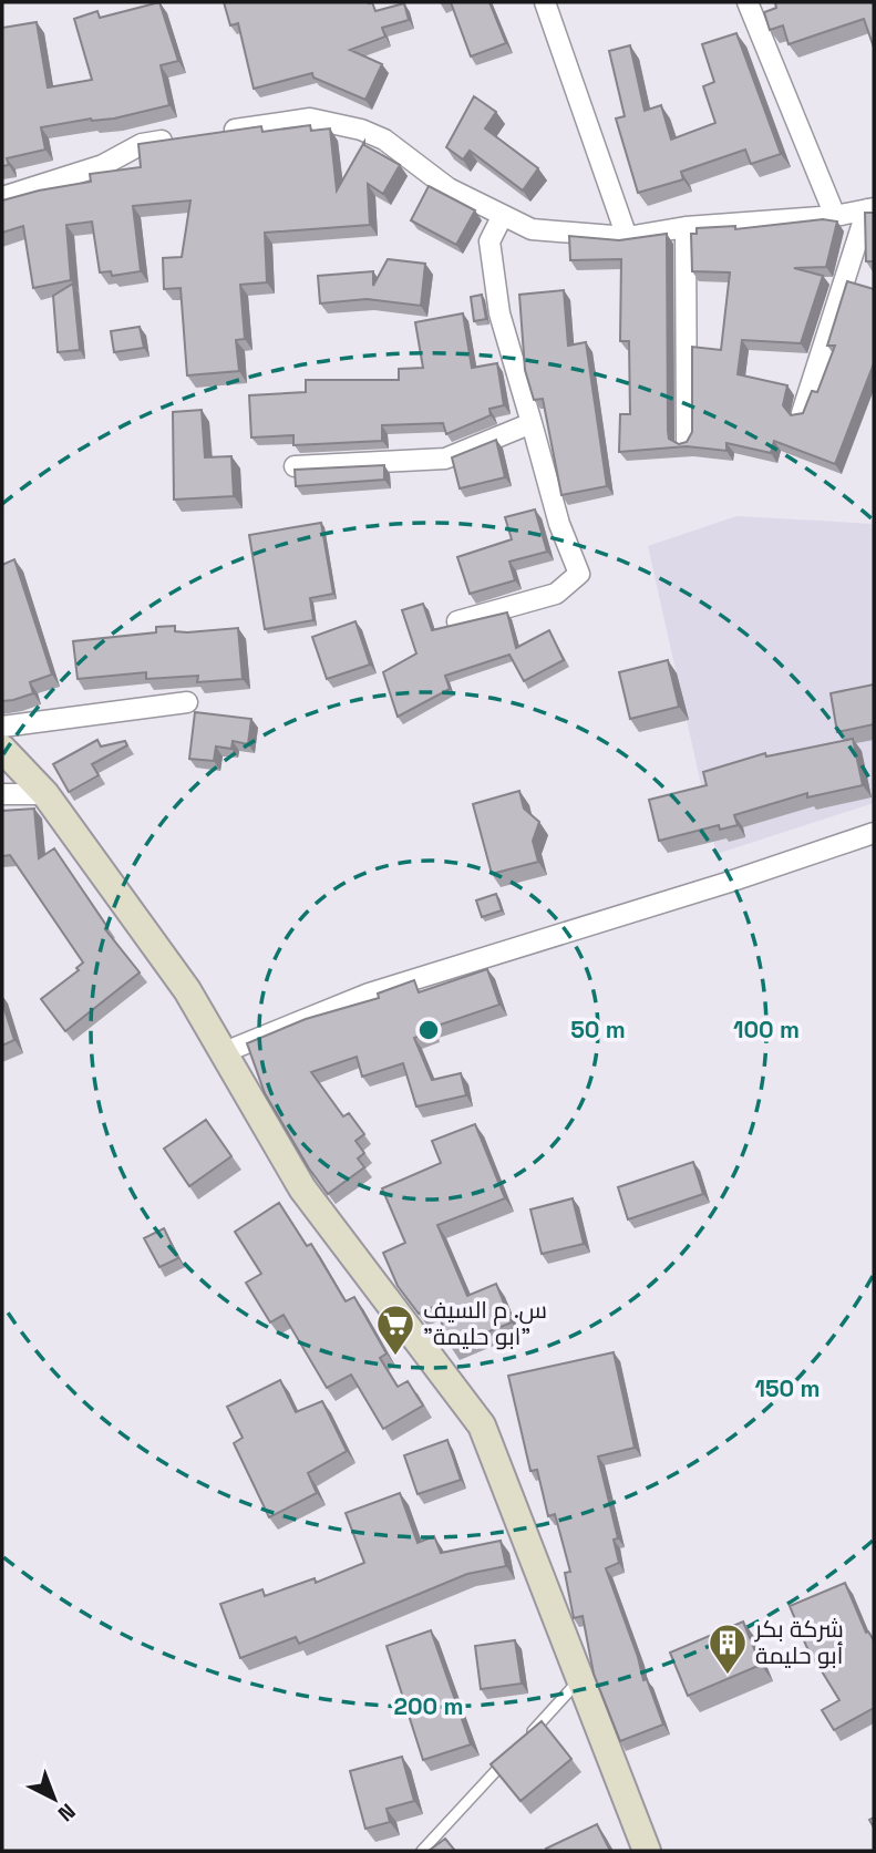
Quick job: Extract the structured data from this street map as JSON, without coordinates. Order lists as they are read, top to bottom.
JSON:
{
  "places": {
    "supermarket": ["س. م السيف \"ابو حليمة\""],
    "building": ["شركة بكر أبو حليمة"]
  },
  "north": "bottom right",
  "rings": [
    "50 m",
    "100 m",
    "150 m",
    "200 m"
  ]
}
